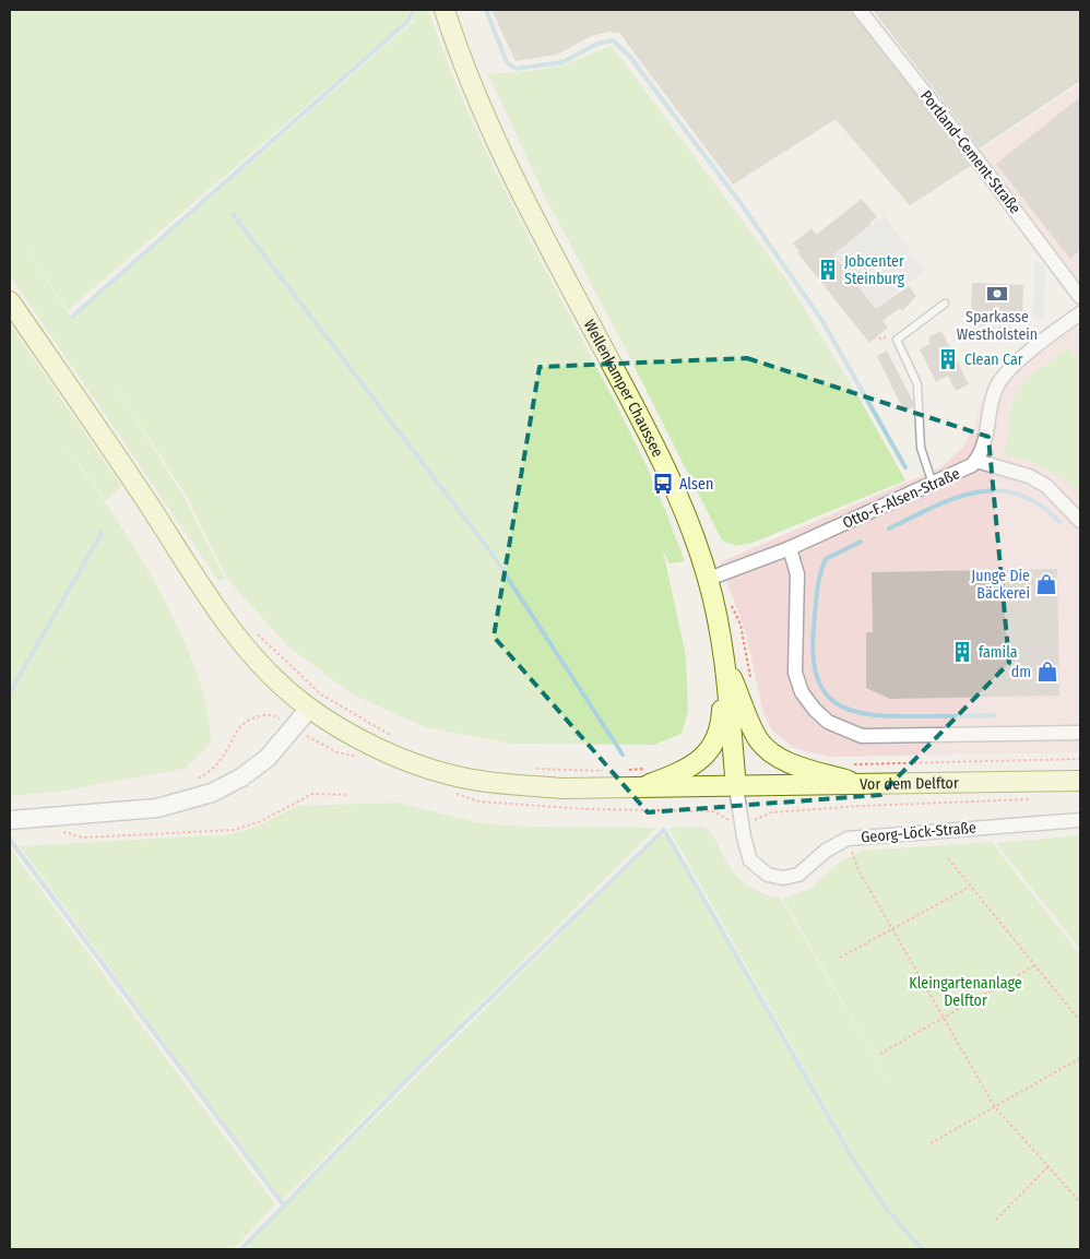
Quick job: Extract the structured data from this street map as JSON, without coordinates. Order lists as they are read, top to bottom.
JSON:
{
  "streets": {
    "main road": ["Wellenkamper Chaussee", "Vor dem Delftor"],
    "street": ["Portland-Cement-Straße", "Otto-F.-Alsen-Straße", "Georg-Löck-Straße"]
  },
  "crossings": [
    ["Wellenkamper Chaussee", "Otto-F.-Alsen-Straße"],
    ["Wellenkamper Chaussee", "Vor dem Delftor"],
    ["Wellenkamper Chaussee", "Georg-Löck-Straße"],
    ["Vor dem Delftor", "Georg-Löck-Straße"]
  ],
  "parks": ["Kleingartenanlage Delftor"],
  "places": {
    "building": ["Jobcenter Steinburg", "Clean Car", "famila"],
    "bank": ["Sparkasse Westholstein"],
    "bus stop": ["Alsen"],
    "shop": ["Junge Die Bäckerei", "dm"]
  }
}
